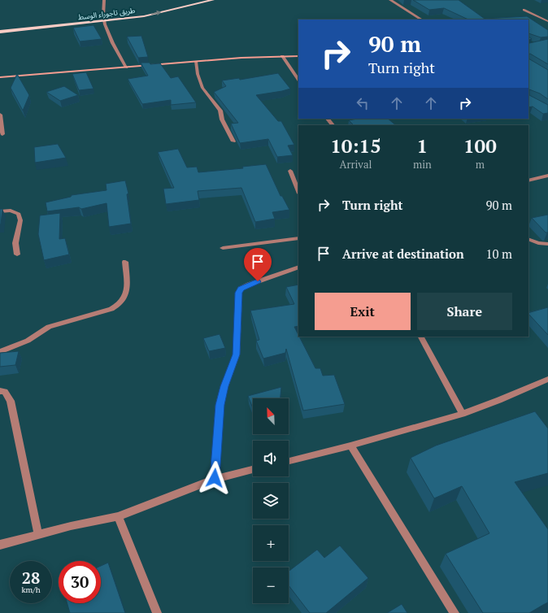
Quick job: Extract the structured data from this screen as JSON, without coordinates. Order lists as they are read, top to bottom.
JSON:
{
  "streets": {
    "main road": ["طريق تاجوراء الوسط"]
  },
  "north": "top left",
  "page": {
    "turn": ["90 m", "Turn right"],
    "eta": [
      "10:15",
      "Arrival",
      "1",
      "min",
      "100",
      "m"
    ],
    "list": [
      {
        "name": "Turn right",
        "value": "90 m"
      },
      {
        "name": "Arrive at destination",
        "value": "10 m"
      }
    ],
    "buttons": ["Exit", "Share"],
    "map_buttons": ["+", "−"],
    "speed": "28 km/h",
    "limit": "30"
  }
}
